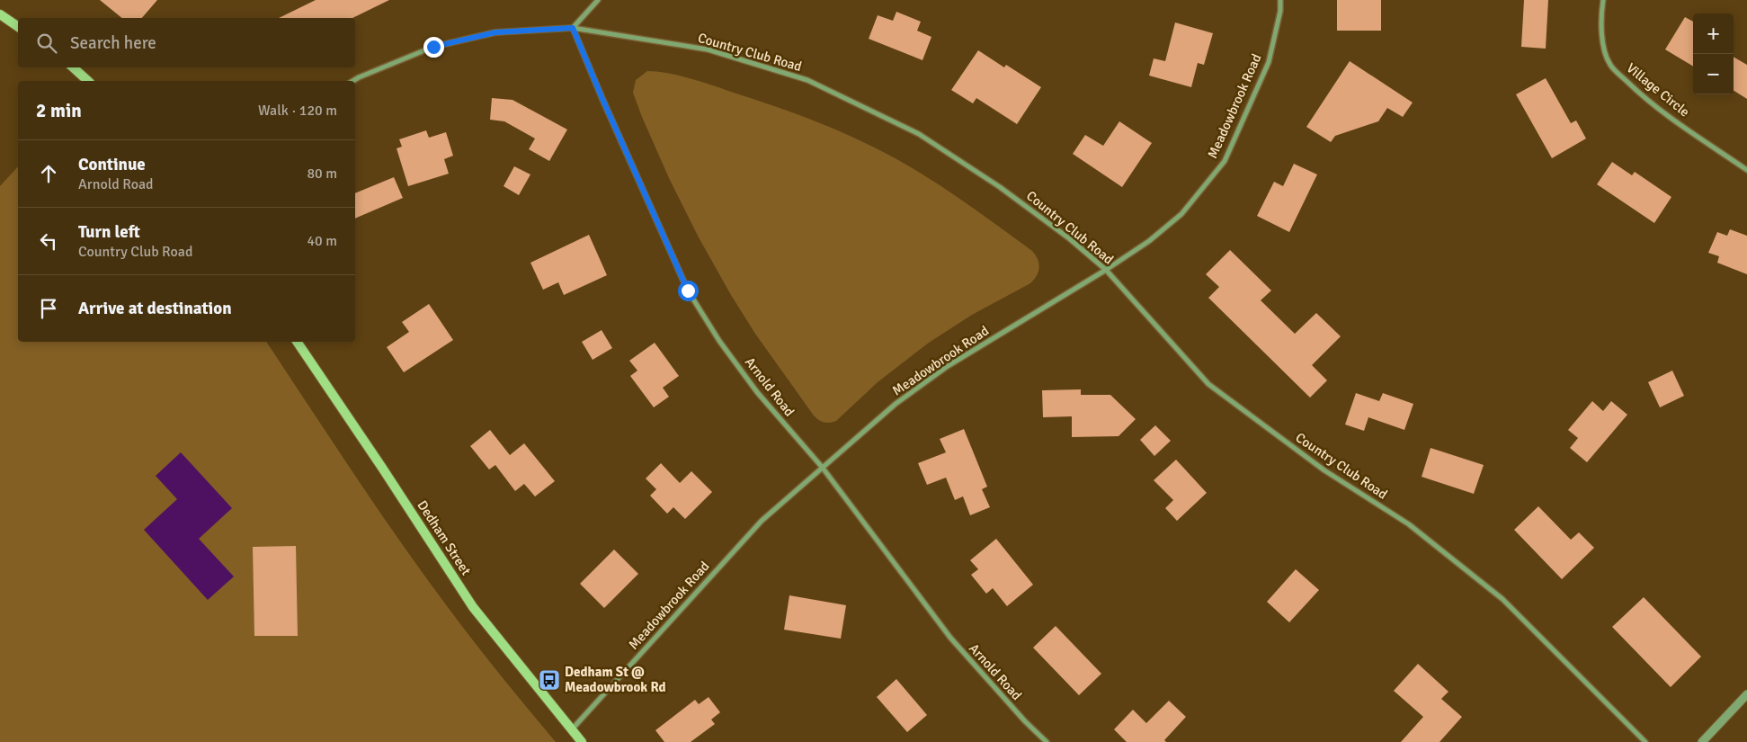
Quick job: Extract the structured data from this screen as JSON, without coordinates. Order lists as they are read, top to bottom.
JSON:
{
  "streets": {
    "main road": ["Dedham Street"],
    "street": [
      "Country Club Road",
      "Village Circle",
      "Meadowbrook Road",
      "Arnold Road"
    ]
  },
  "crossings": [
    ["Country Club Road", "Meadowbrook Road"],
    ["Country Club Road", "Arnold Road"],
    ["Meadowbrook Road", "Arnold Road"],
    ["Meadowbrook Road", "Dedham Street"]
  ],
  "places": {
    "bus stop": ["Dedham St @ Meadowbrook Rd"]
  },
  "page": {
    "map_buttons": ["+", "−"],
    "search": "Search here",
    "heading": ["2 min", "Walk · 120 m"],
    "list": [
      ["Continue", "Arnold Road", "80 m"],
      ["Turn left", "Country Club Road", "40 m"],
      "Arrive at destination"
    ]
  }
}
